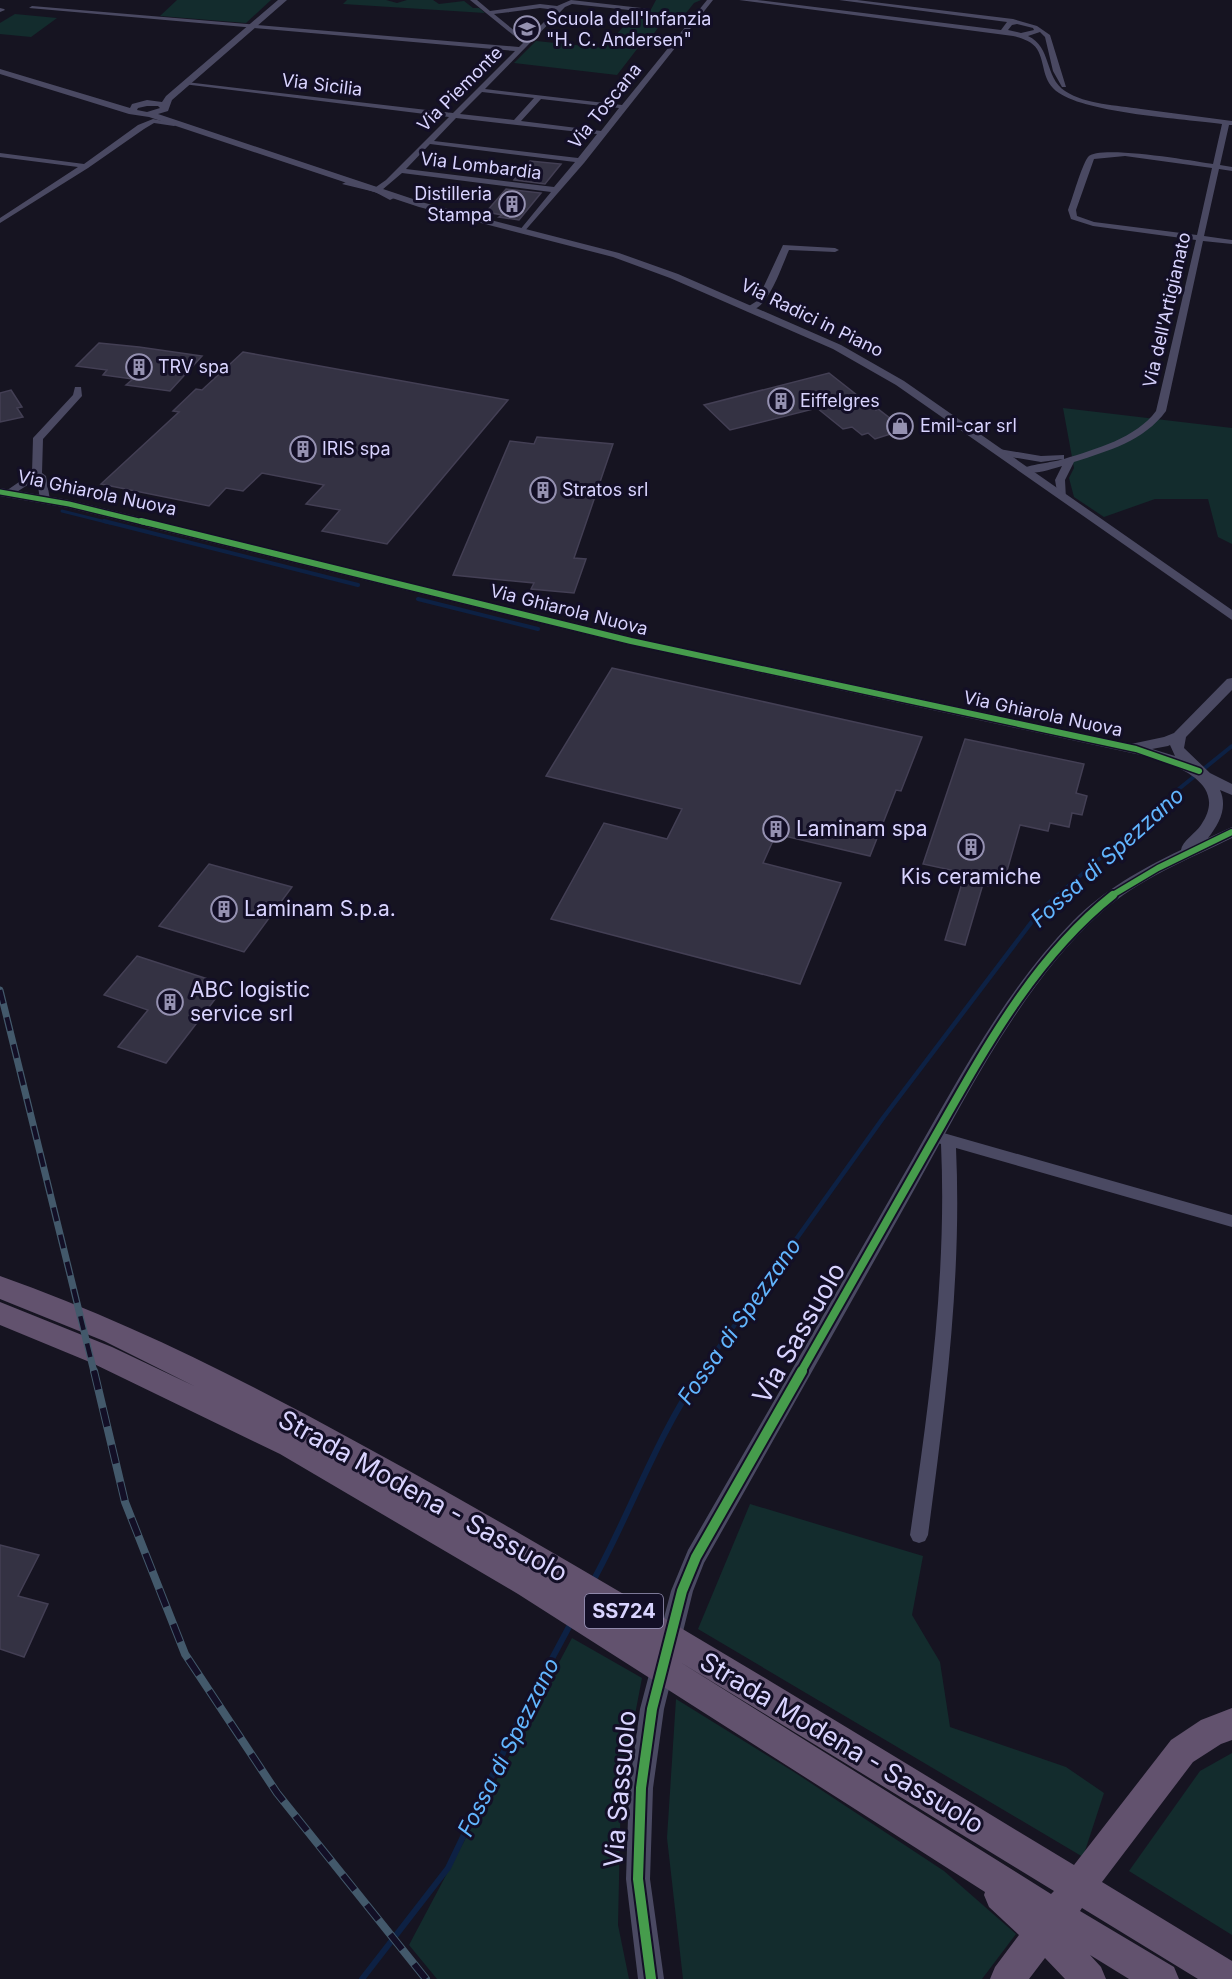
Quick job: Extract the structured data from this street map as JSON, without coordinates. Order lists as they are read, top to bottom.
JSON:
{
  "streets": {
    "highway": ["Strada Modena - Sassuolo", "SS724"],
    "street": [
      "Via Sicilia",
      "Via Piemonte",
      "Via Toscana",
      "Via Lombardia",
      "Via dell'Artigianato",
      "Via Radici in Piano",
      "Via Ghiarola Nuova",
      "Via Sassuolo"
    ]
  },
  "crossings": [
    ["Via Sicilia", "Via Piemonte"],
    ["Via Sicilia", "Via Toscana"],
    ["Via Piemonte", "Via Lombardia"],
    ["Via Toscana", "Via Lombardia"],
    ["Via Toscana", "Via Radici in Piano"],
    ["Via dell'Artigianato", "Via Radici in Piano"]
  ],
  "water": ["Fossa di Spezzano"],
  "places": {
    "school or university": ["Scuola dell'Infanzia \"H. C. Andersen\""],
    "building": [
      "Distilleria Stampa",
      "TRV spa",
      "Eiffelgres",
      "IRIS spa",
      "Stratos srl",
      "Laminam spa",
      "Kis ceramiche",
      "Laminam S.p.a.",
      "ABC logistic service srl"
    ],
    "shop": ["Emil-car srl"]
  }
}
